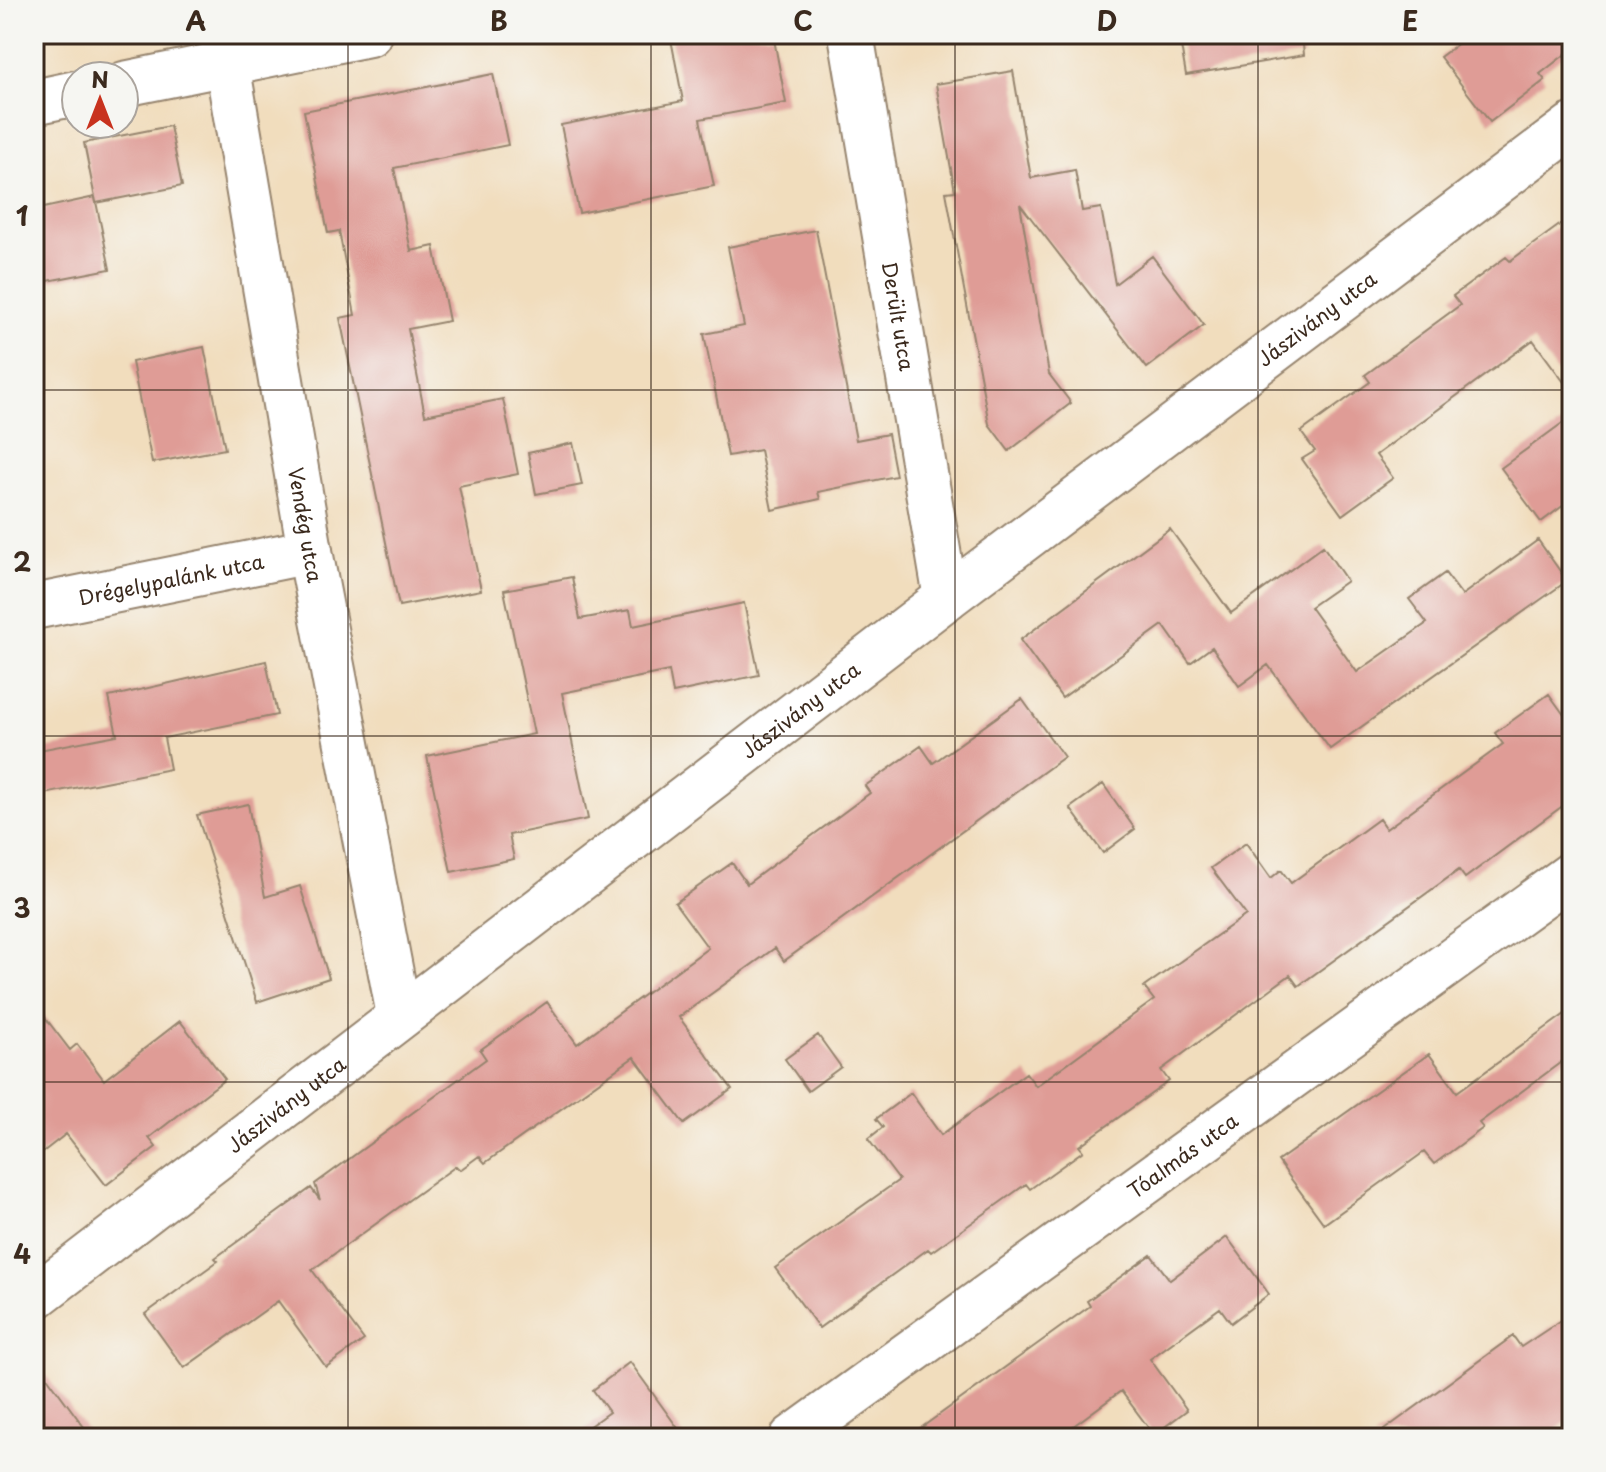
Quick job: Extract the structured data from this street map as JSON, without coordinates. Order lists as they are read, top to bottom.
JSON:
{
  "streets": {
    "street": [
      "Derült utca",
      "Jászivány utca",
      "Vendég utca",
      "Drégelypalánk utca",
      "Tóalmás utca"
    ]
  },
  "crossings": [
    ["Derült utca", "Jászivány utca"],
    ["Jászivány utca", "Vendég utca"],
    ["Vendég utca", "Drégelypalánk utca"]
  ],
  "north": "top",
  "grid": {
    "columns": [
      "A",
      "B",
      "C",
      "D",
      "E"
    ],
    "rows": [
      "1",
      "2",
      "3",
      "4"
    ]
  }
}
